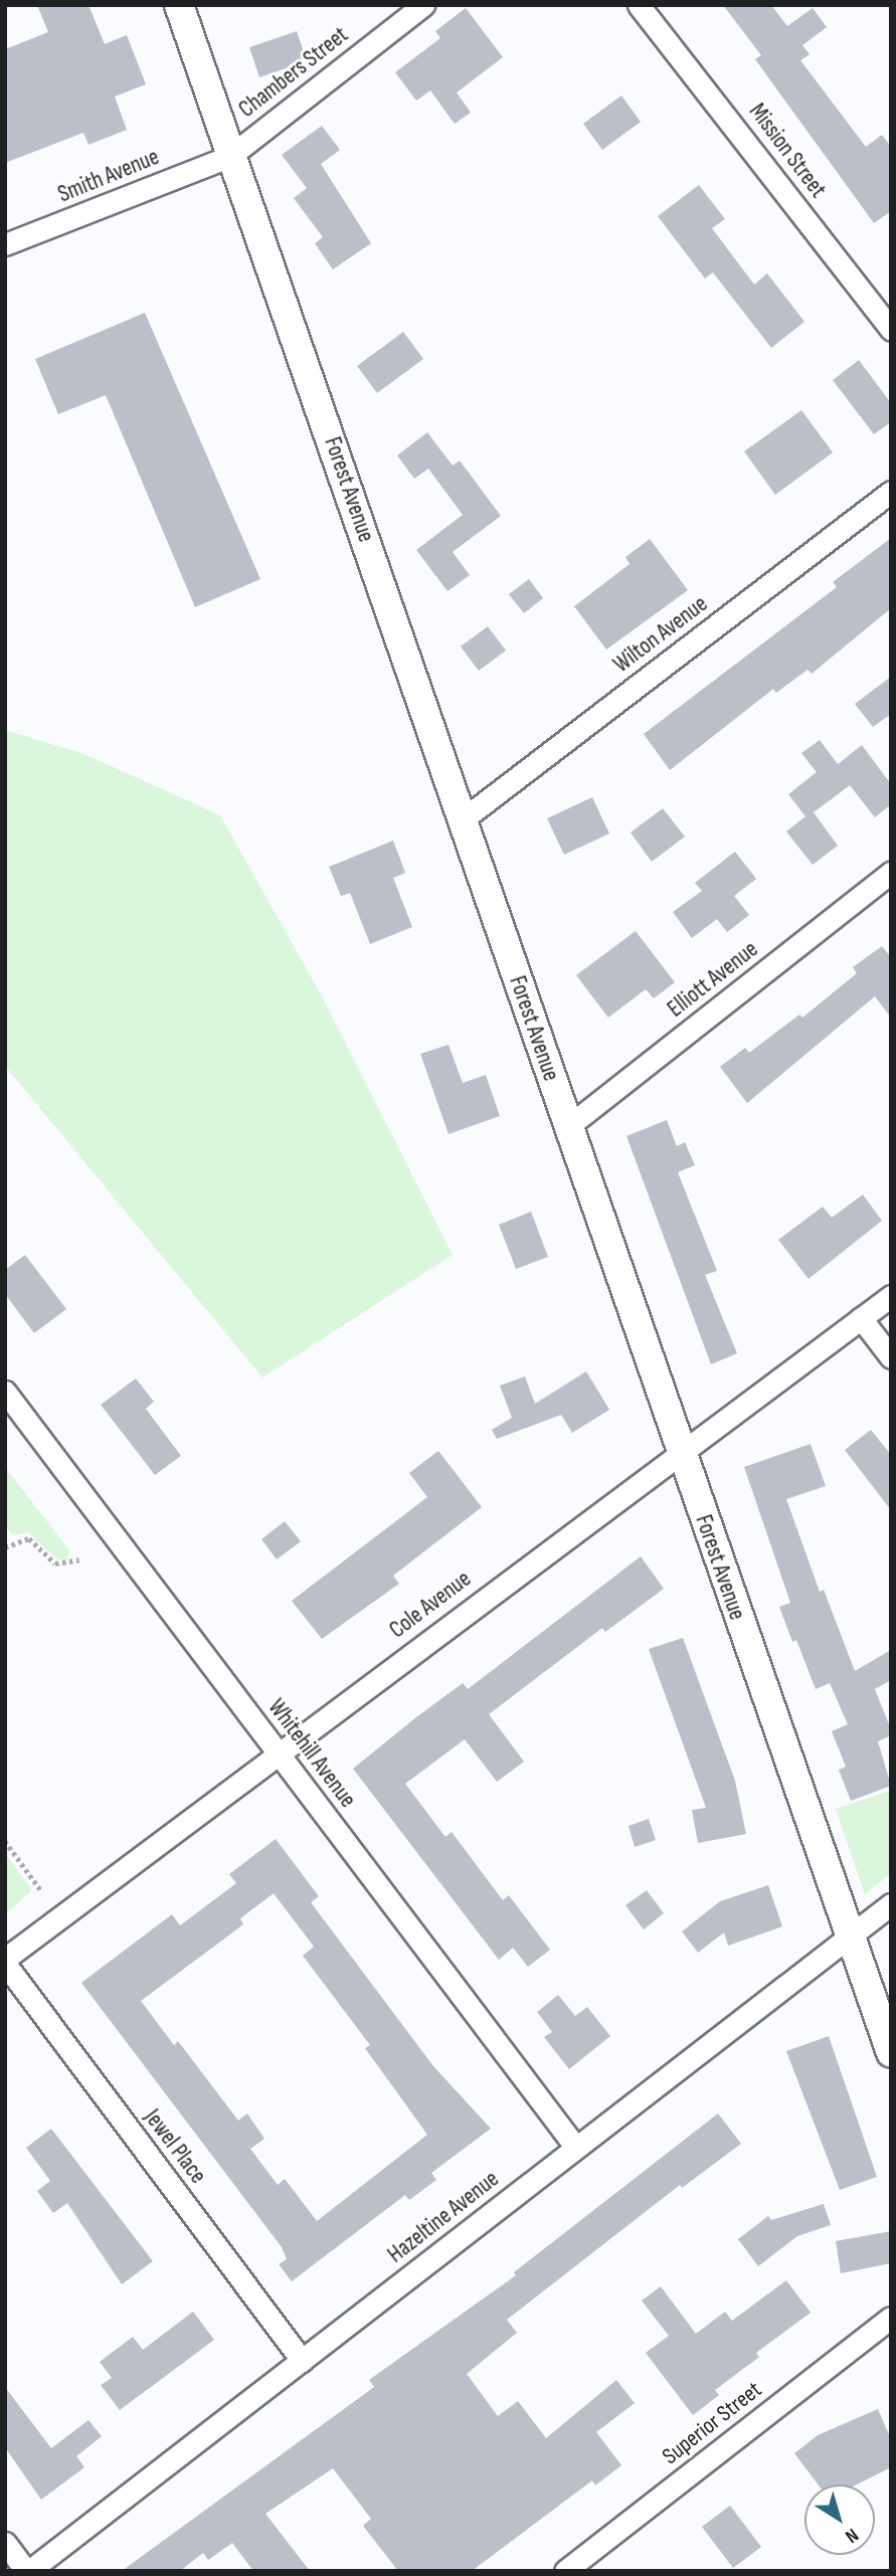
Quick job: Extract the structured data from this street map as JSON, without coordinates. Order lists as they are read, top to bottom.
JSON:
{
  "streets": {
    "main road": ["Forest Avenue"],
    "street": [
      "Chambers Street",
      "Mission Street",
      "Smith Avenue",
      "Wilton Avenue",
      "Elliott Avenue",
      "Cole Avenue",
      "Whitehill Avenue",
      "Jewel Place",
      "Hazeltine Avenue",
      "Superior Street"
    ]
  },
  "crossings": [
    ["Chambers Street", "Smith Avenue"],
    ["Chambers Street", "Forest Avenue"],
    ["Smith Avenue", "Forest Avenue"],
    ["Forest Avenue", "Wilton Avenue"],
    ["Forest Avenue", "Elliott Avenue"],
    ["Forest Avenue", "Cole Avenue"],
    ["Forest Avenue", "Hazeltine Avenue"],
    ["Cole Avenue", "Whitehill Avenue"],
    ["Cole Avenue", "Jewel Place"],
    ["Whitehill Avenue", "Hazeltine Avenue"],
    ["Jewel Place", "Hazeltine Avenue"]
  ],
  "north": "bottom right"
}
